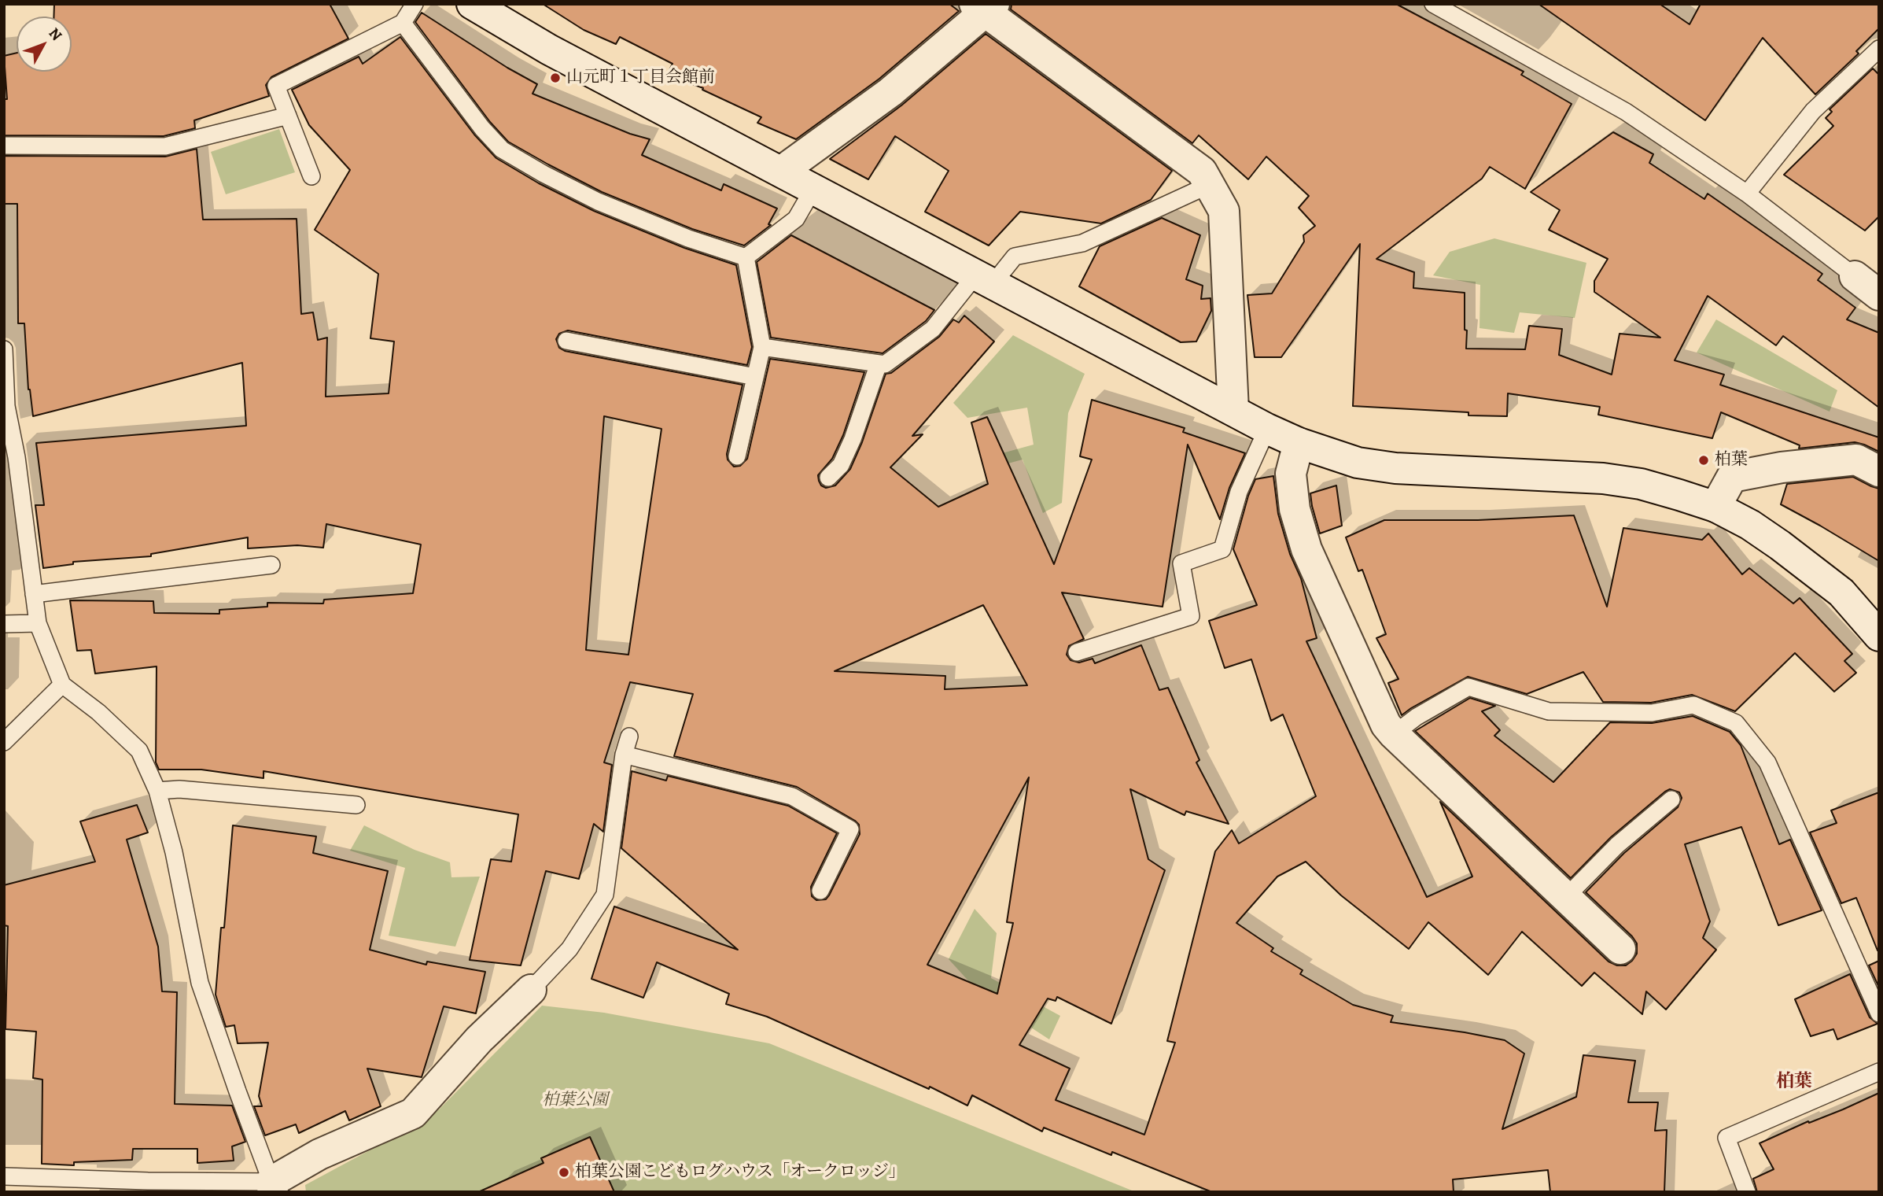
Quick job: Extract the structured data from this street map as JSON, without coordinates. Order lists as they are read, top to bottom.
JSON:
{
  "districts": ["柏葉"],
  "parks": ["柏葉公園"],
  "places": ["山元町１丁目会館前", "柏葉", "柏葉公園こどもログハウス「オークロッジ」"],
  "north": "top right"
}
